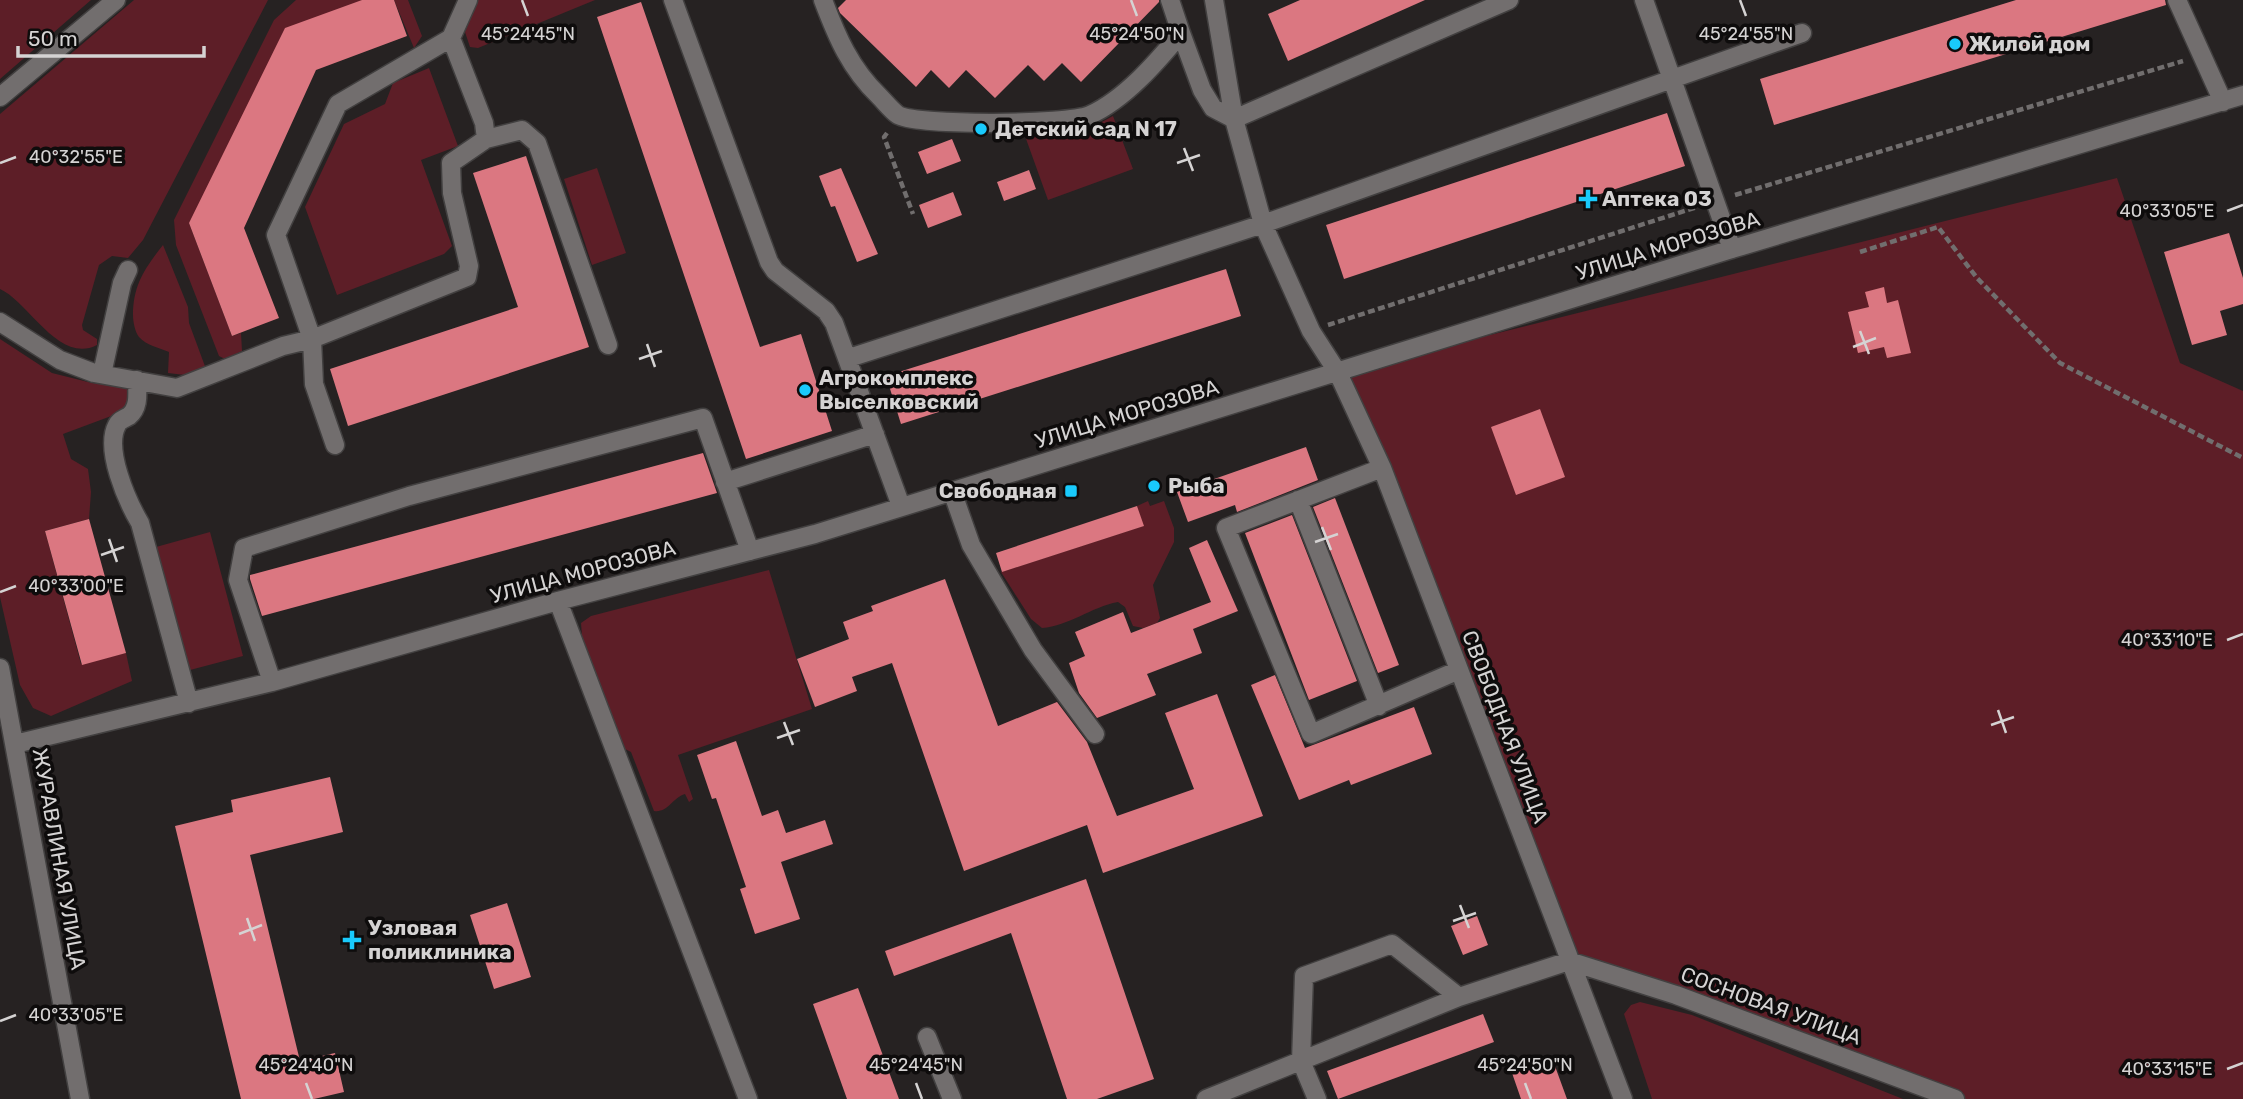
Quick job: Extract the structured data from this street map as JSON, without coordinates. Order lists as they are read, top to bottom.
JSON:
{
  "streets": {
    "street": [
      "УЛИЦА МОРОЗОВА",
      "СВОБОДНАЯ УЛИЦА",
      "ЖУРАВЛИНАЯ УЛИЦА",
      "СОСНОВАЯ УЛИЦА"
    ]
  },
  "crossings": [
    ["УЛИЦА МОРОЗОВА", "СВОБОДНАЯ УЛИЦА"],
    ["УЛИЦА МОРОЗОВА", "ЖУРАВЛИНАЯ УЛИЦА"],
    ["СВОБОДНАЯ УЛИЦА", "СОСНОВАЯ УЛИЦА"]
  ],
  "places": {
    "other": [
      "Жилой дом",
      "Детский сад N 17",
      "Агрокомплекс Выселковский",
      "Рыба"
    ],
    "health": ["Аптека 03", "Узловая поликлиника"],
    "transit": ["Свободная"]
  },
  "scale_bar": "50 m",
  "coordinates": [
    "45°24'45\"N",
    "45°24'50\"N",
    "45°24'55\"N",
    "40°32'55\"E",
    "40°33'05\"E",
    "40°33'00\"E",
    "40°33'10\"E",
    "45°24'40\"N",
    "40°33'15\"E"
  ]
}
